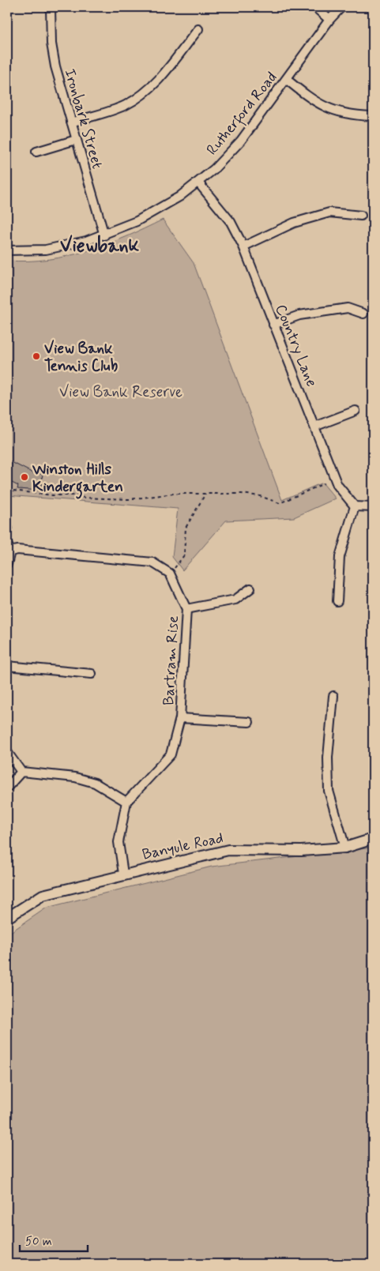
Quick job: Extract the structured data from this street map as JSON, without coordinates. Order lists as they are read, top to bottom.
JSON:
{
  "streets": {
    "street": [
      "Rutherford Road",
      "Ironbark Street",
      "Country Lane",
      "Bartram Rise",
      "Banyule Road"
    ]
  },
  "crossings": [
    ["Rutherford Road", "Ironbark Street"],
    ["Rutherford Road", "Country Lane"]
  ],
  "districts": ["Viewbank"],
  "parks": ["View Bank Reserve"],
  "places": ["View Bank Tennis Club", "Winston Hills Kindergarten"],
  "scale_bar": "50 m"
}
